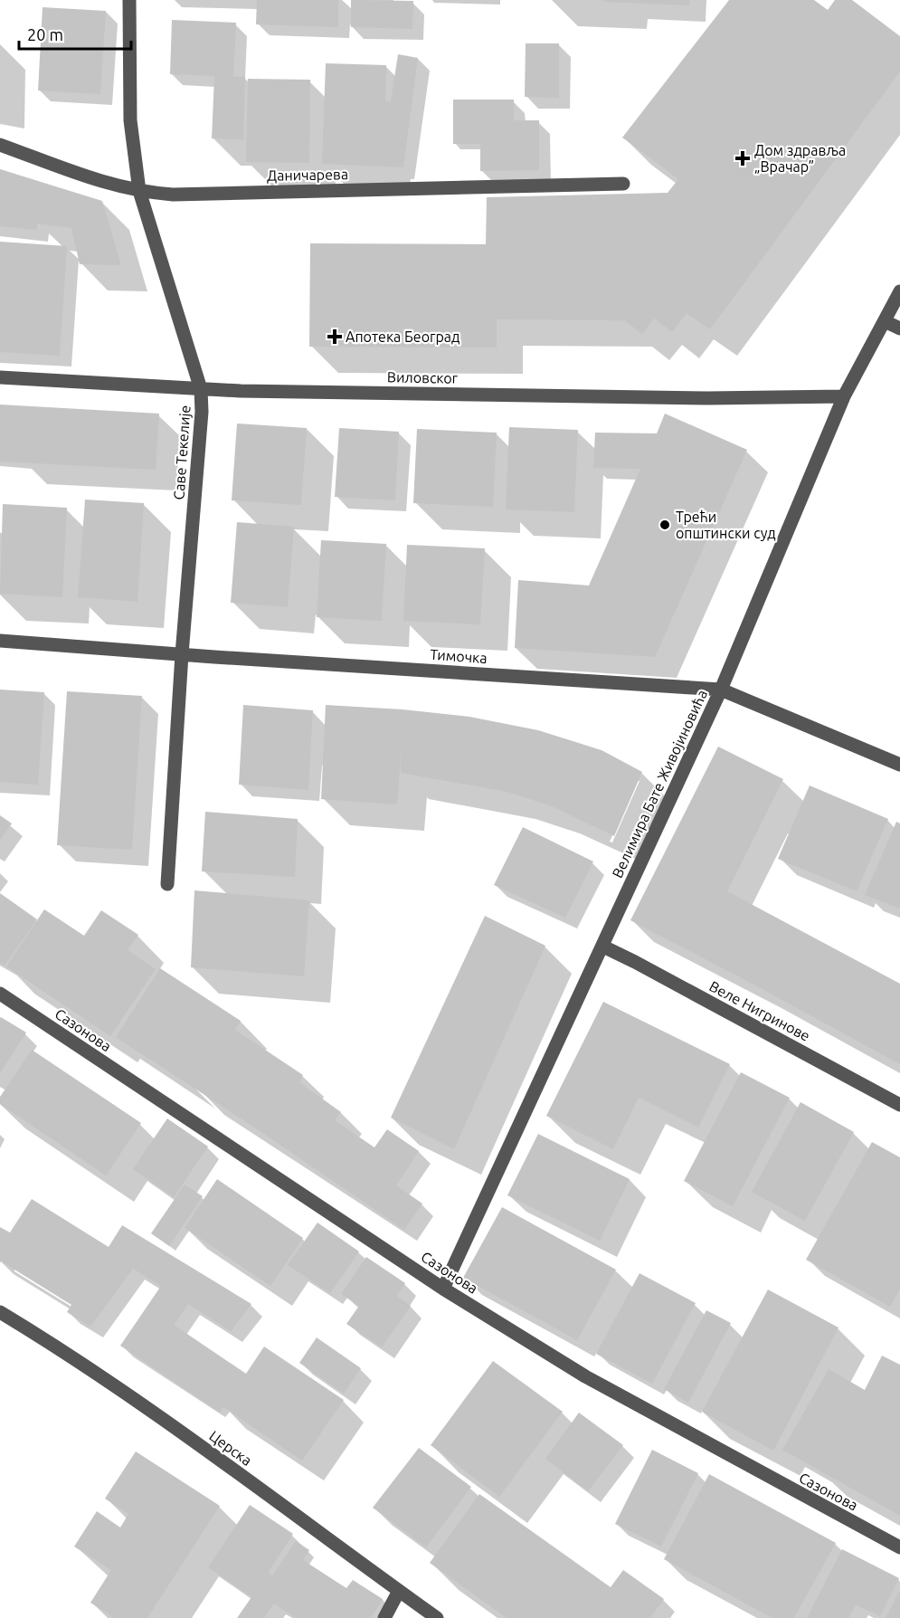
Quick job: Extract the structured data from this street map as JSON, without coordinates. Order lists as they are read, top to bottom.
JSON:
{
  "streets": {
    "street": [
      "Даничарева",
      "Виловског",
      "Саве Текелије",
      "Тимочка",
      "Велимира Бате Живојиновића",
      "Веле Нигринове",
      "Сазонова",
      "Церска"
    ]
  },
  "crossings": [
    ["Даничарева", "Саве Текелије"],
    ["Виловског", "Саве Текелије"],
    ["Виловског", "Велимира Бате Живојиновића"],
    ["Саве Текелије", "Тимочка"],
    ["Тимочка", "Велимира Бате Живојиновића"],
    ["Велимира Бате Живојиновића", "Веле Нигринове"],
    ["Велимира Бате Живојиновића", "Сазонова"]
  ],
  "places": {
    "health": ["Дом здравља „Врачар”", "Апотека Београд"],
    "other": ["Трећи општински суд"]
  },
  "scale_bar": "20 m"
}
